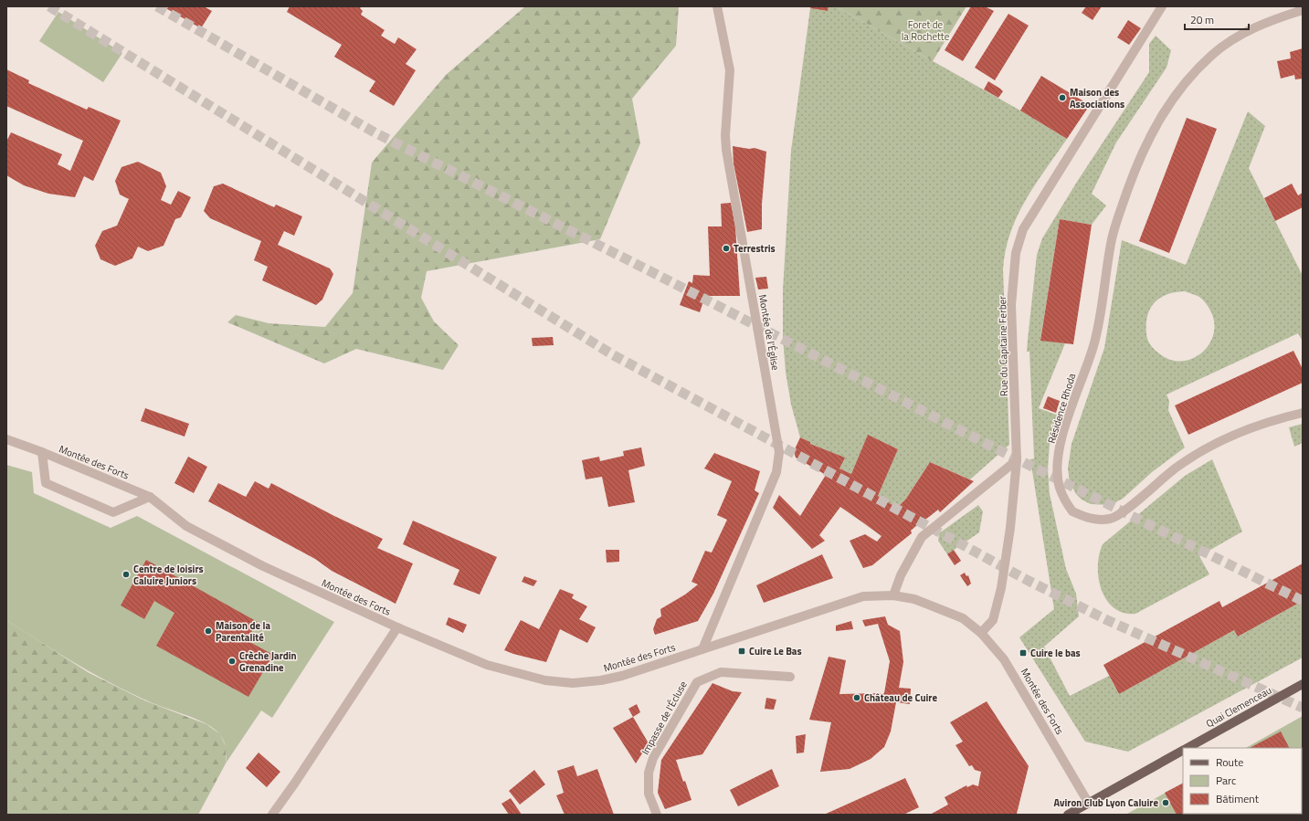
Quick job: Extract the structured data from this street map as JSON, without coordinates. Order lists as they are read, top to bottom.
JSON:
{
  "streets": {
    "main road": ["Quai Clemenceau"],
    "street": [
      "Montée de l'Église",
      "Rue du Capitaine Ferber",
      "Résidence Rhoda",
      "Montée des Forts",
      "Impasse de l'Écluse"
    ]
  },
  "crossings": [
    ["Montée de l'Église", "Montée des Forts"],
    ["Rue du Capitaine Ferber", "Montée des Forts"],
    ["Montée des Forts", "Quai Clemenceau"]
  ],
  "parks": ["Foret de la Rochette"],
  "places": {
    "other": [
      "Maison des Associations",
      "Terrestris",
      "Centre de loisirs Caluire Juniors",
      "Maison de la Parentalité",
      "Crèche Jardin Grenadine",
      "Château de Cuire",
      "Aviron Club Lyon Caluire"
    ],
    "transit": ["Cuire Le Bas", "Cuire le bas"]
  },
  "legend": ["Route", "Parc", "Bâtiment"],
  "scale_bar": "20 m"
}
